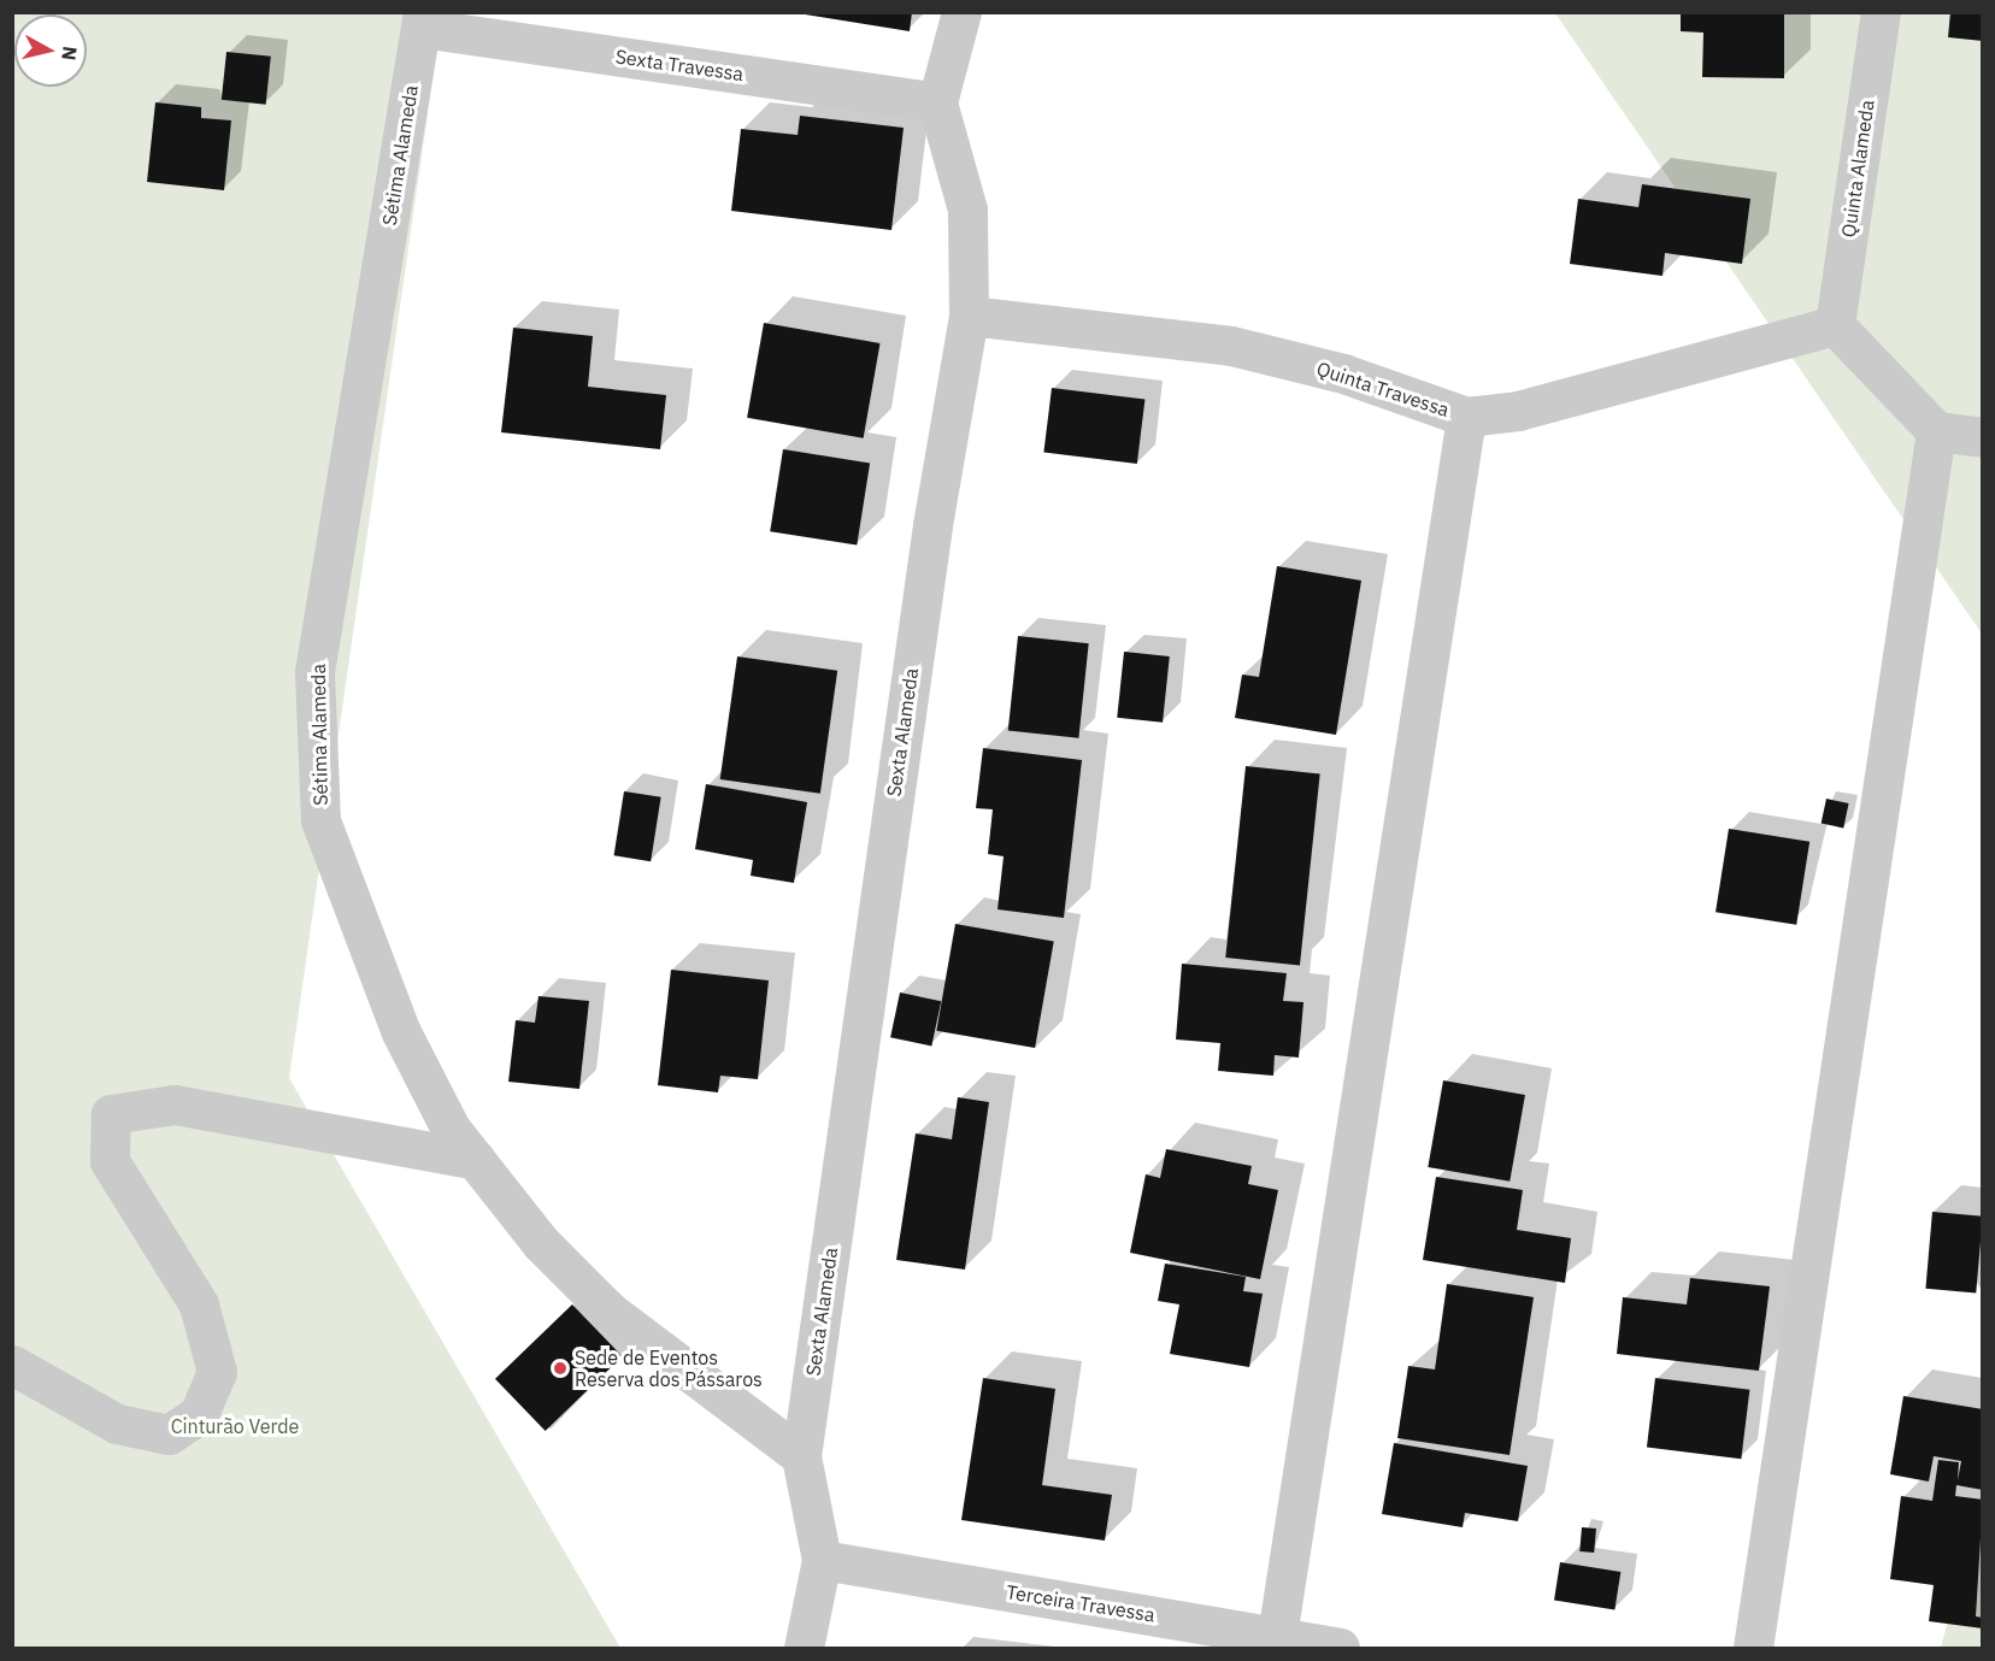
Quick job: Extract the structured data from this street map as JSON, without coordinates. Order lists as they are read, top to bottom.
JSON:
{
  "streets": {
    "street": [
      "Sexta Travessa",
      "Sétima Alameda",
      "Quinta Alameda",
      "Quinta Travessa",
      "Sexta Alameda",
      "Terceira Travessa"
    ]
  },
  "crossings": [
    ["Sexta Travessa", "Sétima Alameda"],
    ["Sexta Travessa", "Sexta Alameda"],
    ["Sétima Alameda", "Sexta Alameda"],
    ["Quinta Alameda", "Quinta Travessa"],
    ["Quinta Travessa", "Sexta Alameda"],
    ["Sexta Alameda", "Terceira Travessa"]
  ],
  "parks": ["Cinturão Verde"],
  "places": ["Sede de Eventos Reserva dos Pássaros"],
  "north": "right"
}
